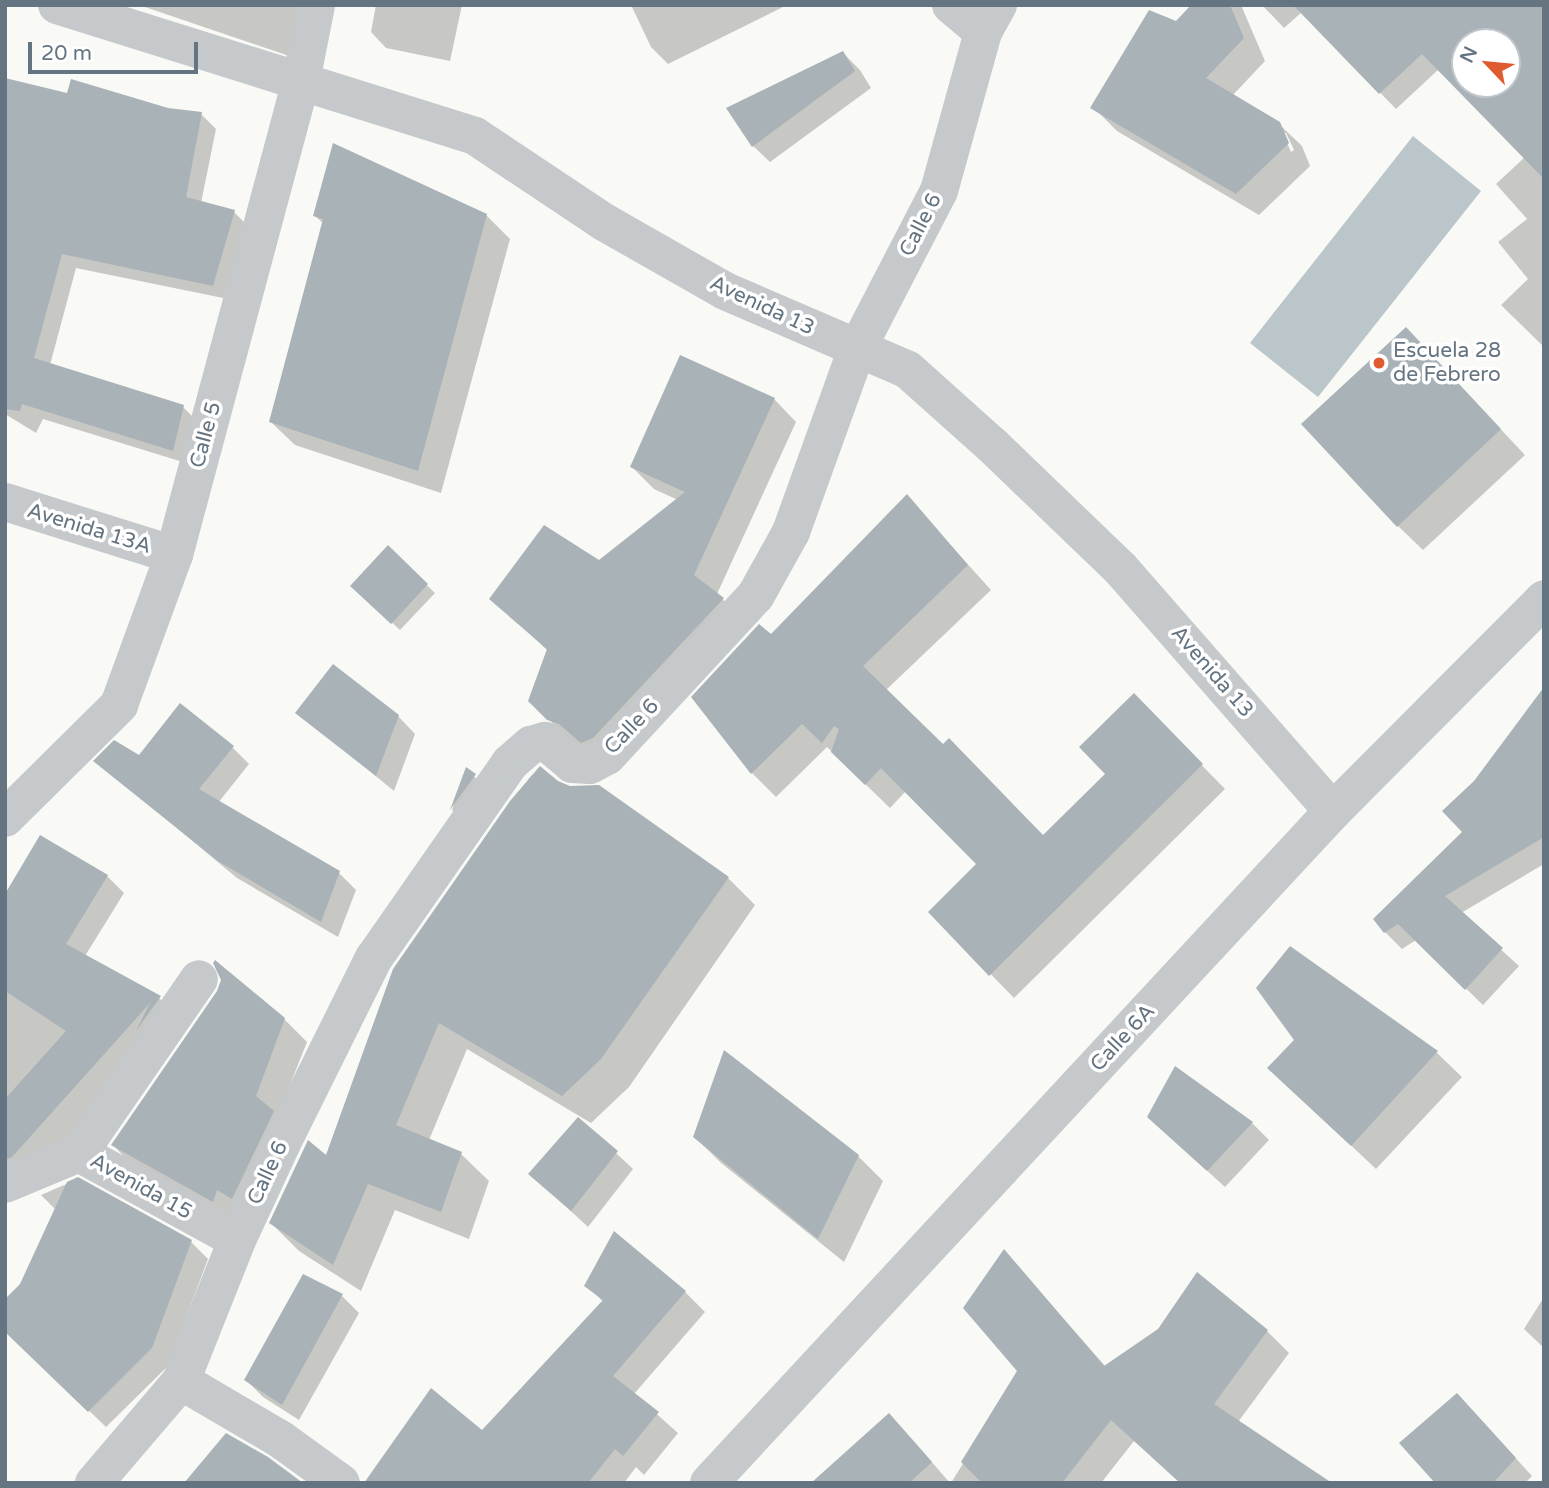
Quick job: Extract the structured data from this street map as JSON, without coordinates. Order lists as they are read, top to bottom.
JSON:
{
  "streets": {
    "street": [
      "Calle 6",
      "Avenida 13",
      "Calle 5",
      "Avenida 13A",
      "Calle 6A",
      "Avenida 15"
    ]
  },
  "crossings": [
    ["Calle 6", "Avenida 13"],
    ["Calle 6", "Avenida 15"],
    ["Avenida 13", "Calle 5"],
    ["Avenida 13", "Calle 6A"],
    ["Calle 5", "Avenida 13A"]
  ],
  "places": ["Escuela 28 de Febrero"],
  "scale_bar": "20 m",
  "north": "top left"
}
